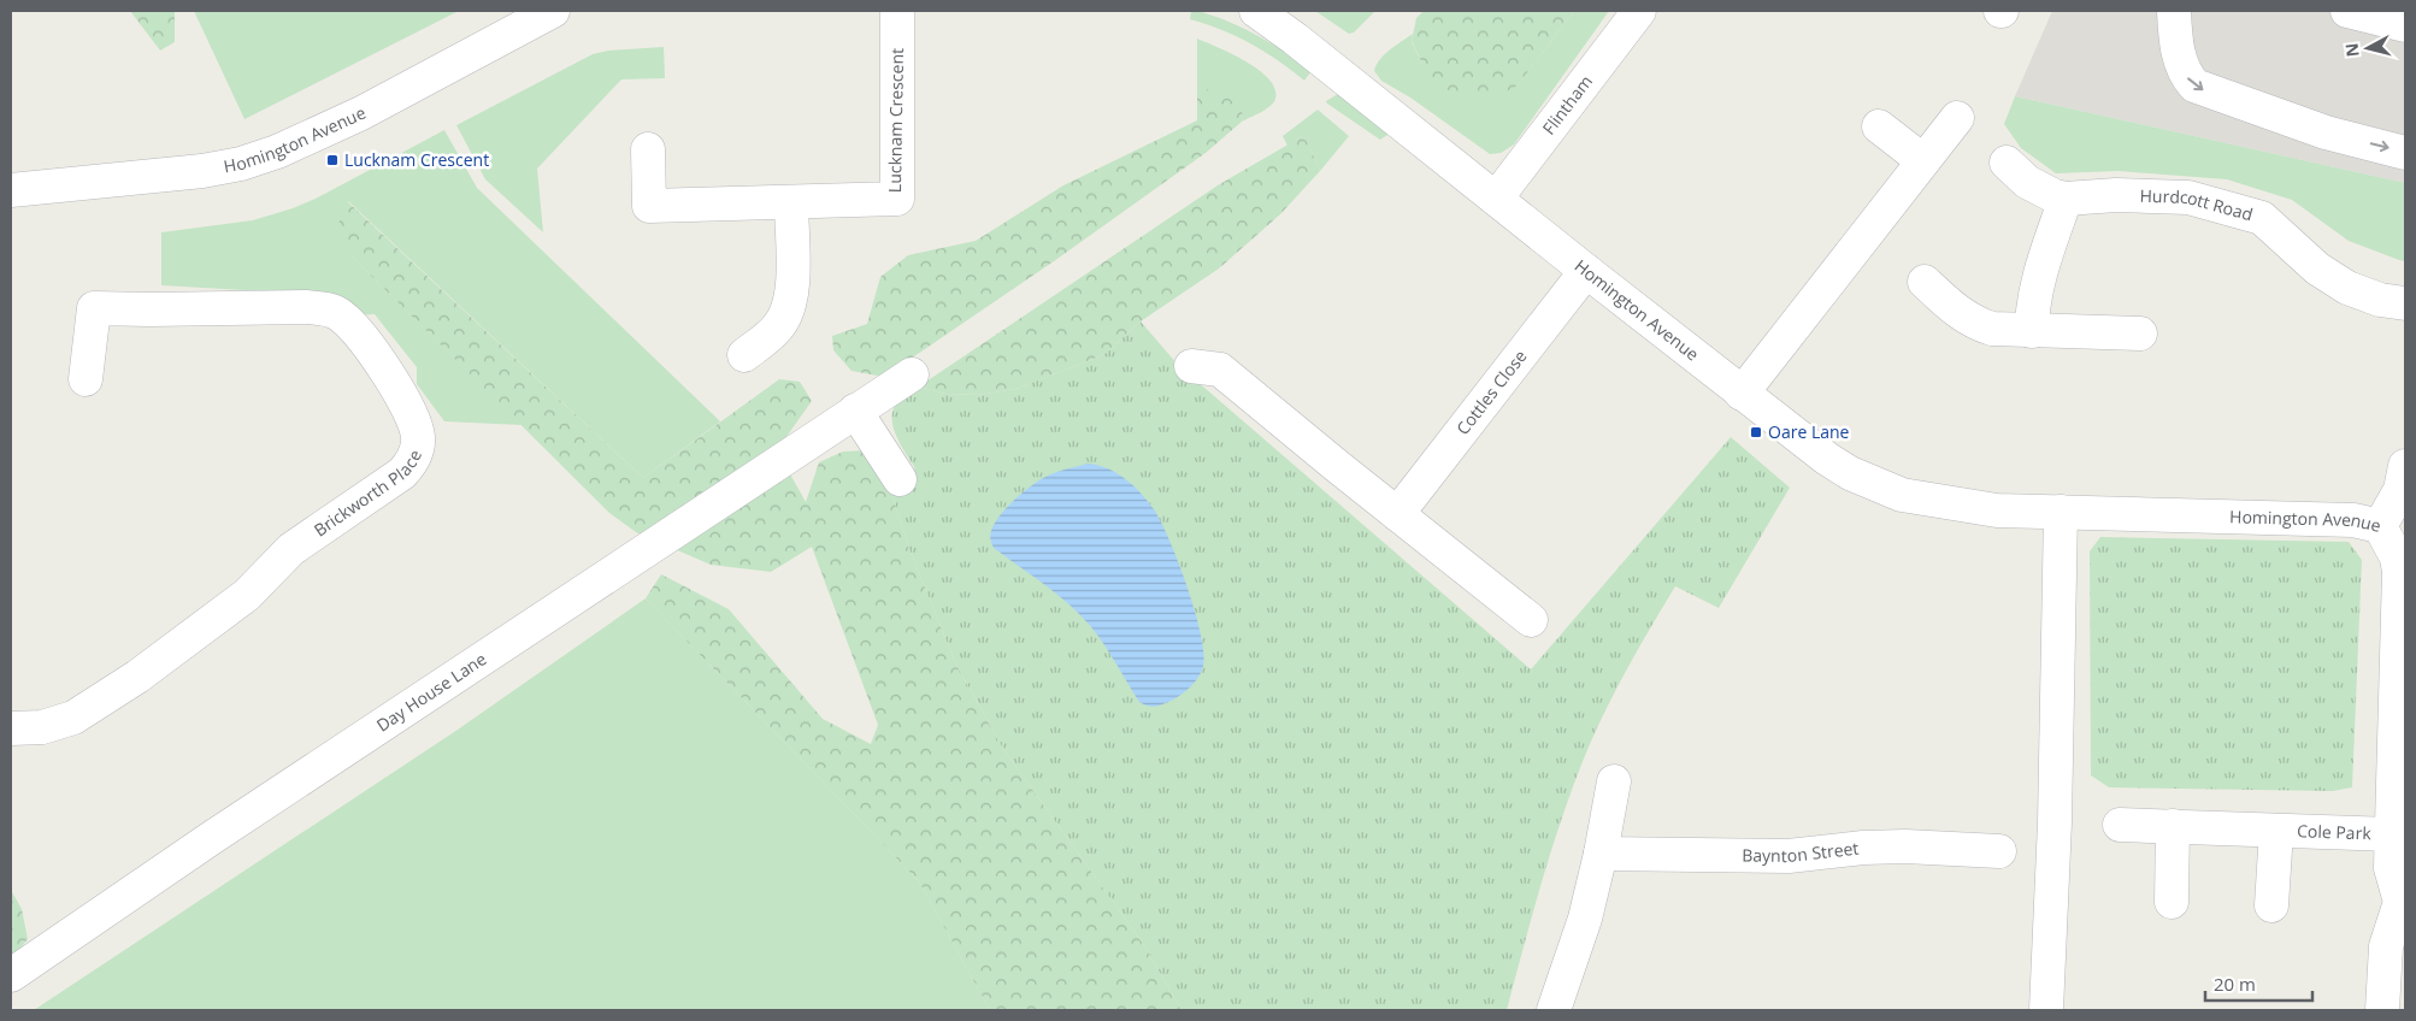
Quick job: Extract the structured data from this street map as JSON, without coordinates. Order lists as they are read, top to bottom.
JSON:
{
  "streets": {
    "street": [
      "Flintham",
      "Lucknam Crescent",
      "Homington Avenue",
      "Hurdcott Road",
      "Cottles Close",
      "Brickworth Place",
      "Day House Lane",
      "Cole Park",
      "Baynton Street"
    ]
  },
  "crossings": [
    ["Flintham", "Homington Avenue"],
    ["Homington Avenue", "Cottles Close"],
    ["Homington Avenue", "Cole Park"]
  ],
  "places": {
    "transit": ["Lucknam Crescent", "Oare Lane"]
  },
  "scale_bar": "20 m",
  "north": "left"
}
